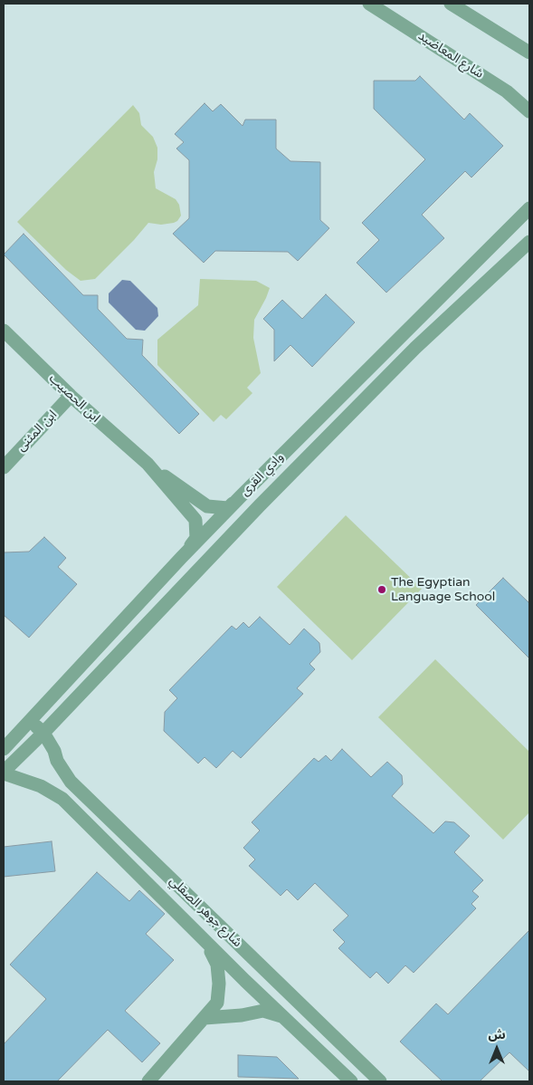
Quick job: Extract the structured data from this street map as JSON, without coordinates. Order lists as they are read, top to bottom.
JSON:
{
  "streets": {
    "street": [
      "شارع المعاضيد",
      "ابن الحصيب",
      "ابن المثنى",
      "وادي القرى",
      "شارع جوهر الصقلي"
    ]
  },
  "crossings": [
    ["ابن الحصيب", "ابن المثنى"],
    ["ابن الحصيب", "وادي القرى"],
    ["وادي القرى", "شارع جوهر الصقلي"]
  ],
  "places": ["The Egyptian Language School"],
  "north": "top"
}
